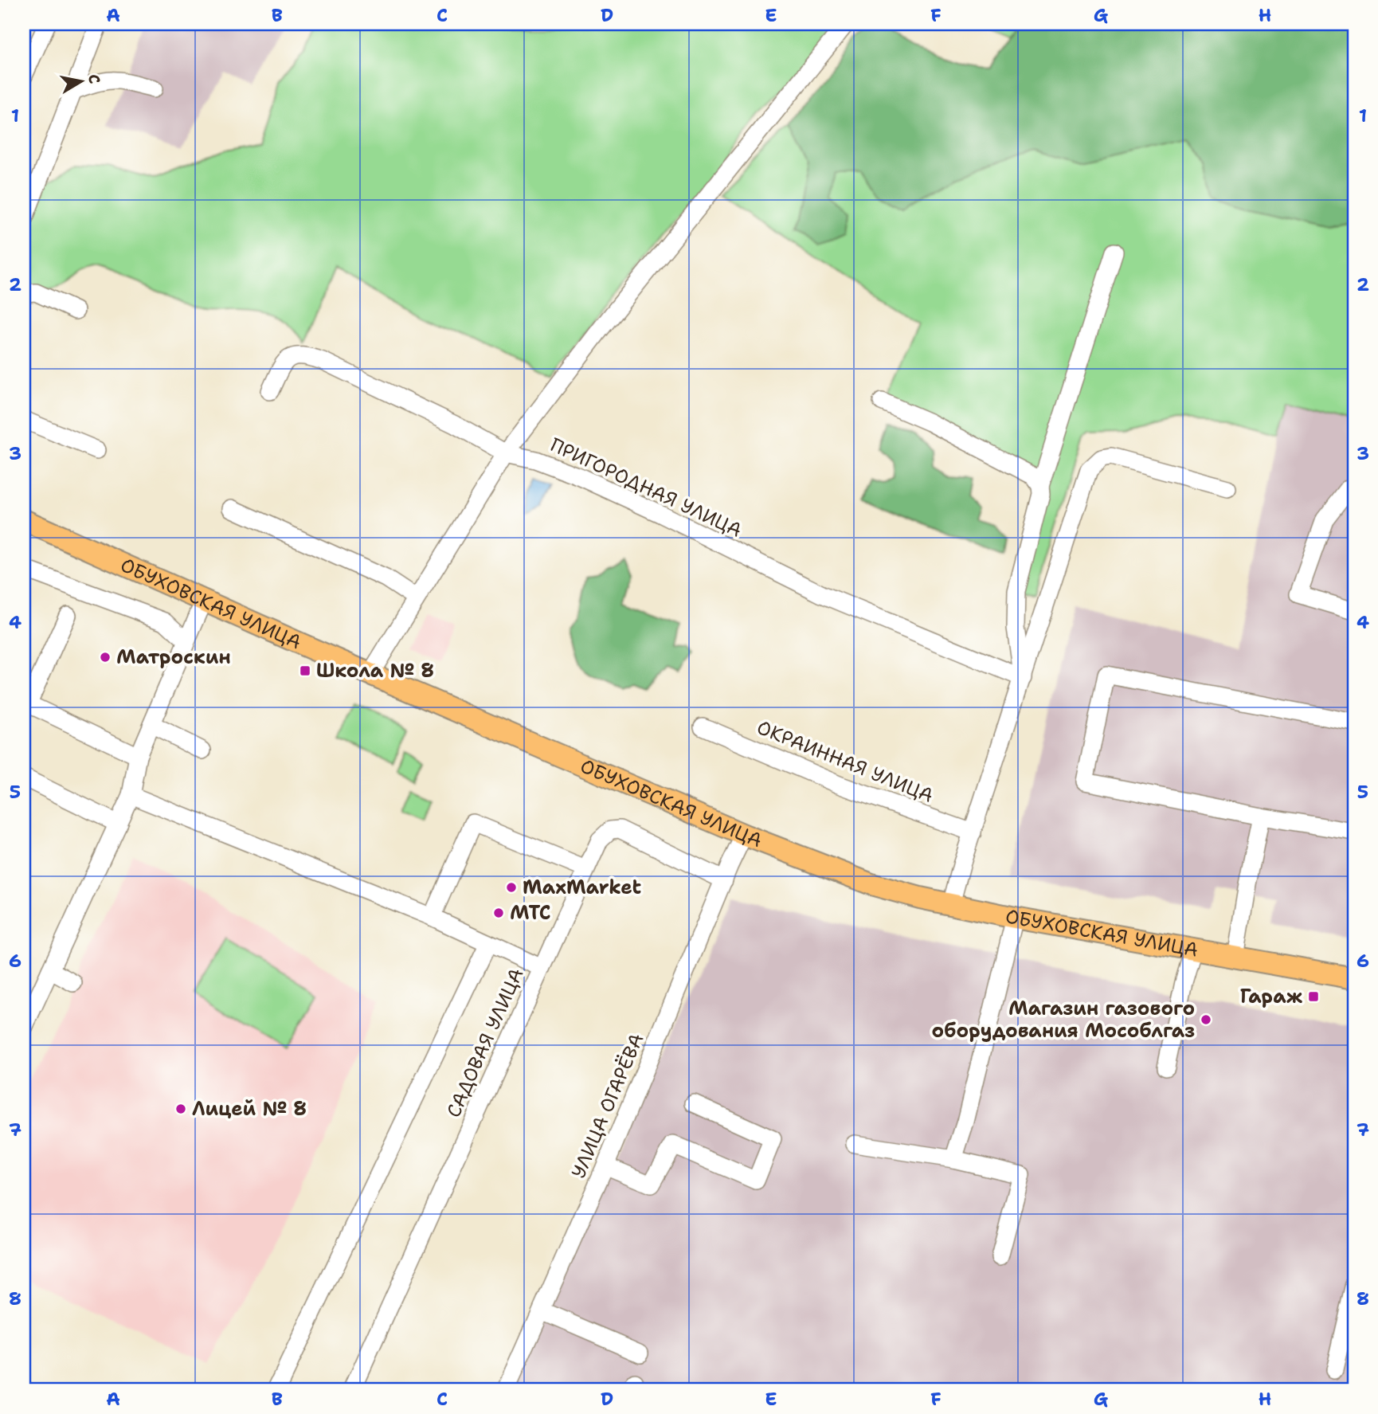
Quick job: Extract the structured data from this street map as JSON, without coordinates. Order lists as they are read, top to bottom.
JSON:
{
  "streets": {
    "main road": ["ОБУХОВСКАЯ УЛИЦА"],
    "street": [
      "ПРИГОРОДНАЯ УЛИЦА",
      "ОКРАИННАЯ УЛИЦА",
      "САДОВАЯ УЛИЦА",
      "УЛИЦА ОГАРЁВА"
    ]
  },
  "crossings": [
    ["ОБУХОВСКАЯ УЛИЦА", "УЛИЦА ОГАРЁВА"],
    ["САДОВАЯ УЛИЦА", "УЛИЦА ОГАРЁВА"]
  ],
  "places": {
    "other": [
      "Матроскин",
      "MaxMarket",
      "МТС",
      "Магазин газового оборудования Мособлгаз",
      "Лицей № 8"
    ],
    "transit": ["Школа № 8", "Гараж"]
  },
  "north": "right",
  "grid": {
    "columns": [
      "A",
      "B",
      "C",
      "D",
      "E",
      "F",
      "G",
      "H"
    ],
    "rows": [
      "1",
      "2",
      "3",
      "4",
      "5",
      "6",
      "7",
      "8"
    ]
  }
}
